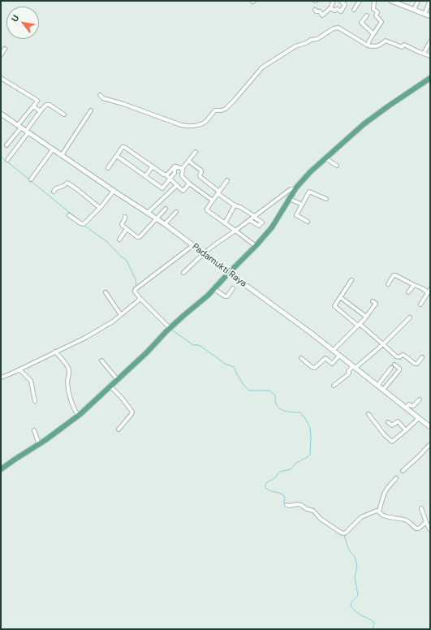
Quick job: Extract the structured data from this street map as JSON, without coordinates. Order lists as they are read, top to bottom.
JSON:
{
  "streets": {
    "street": ["Padamukti Raya"]
  },
  "north": "top left"
}
